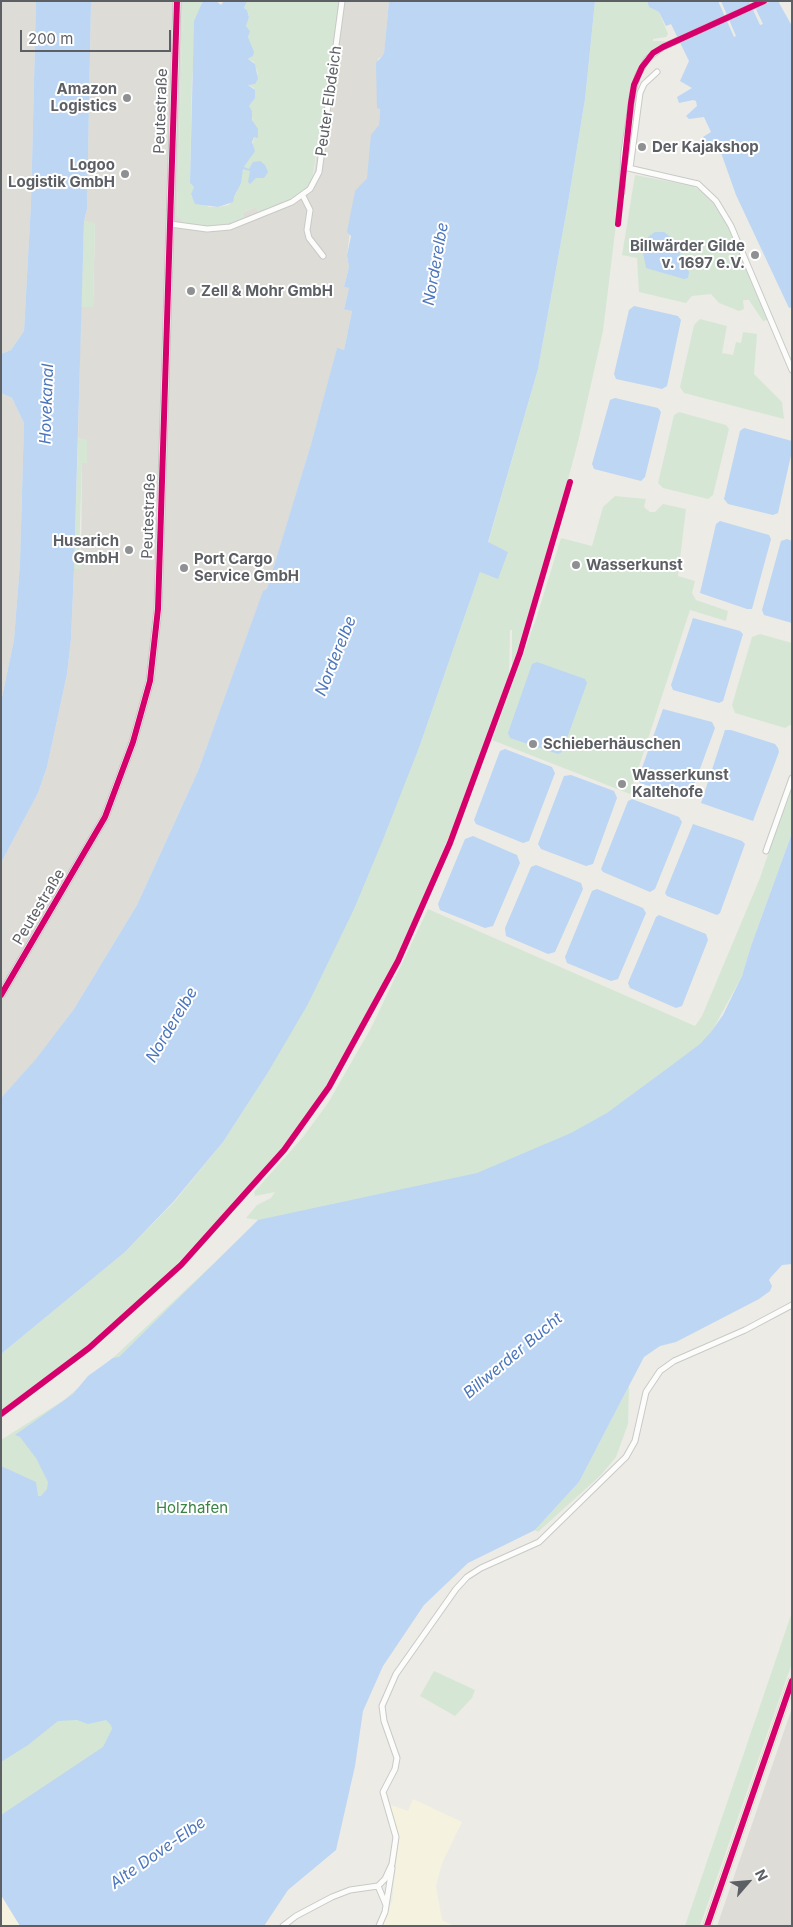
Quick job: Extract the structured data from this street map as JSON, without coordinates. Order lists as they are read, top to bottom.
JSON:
{
  "streets": {
    "street": ["Peuter Elbdeich", "Peutestraße"]
  },
  "water": [
    "Norderelbe",
    "Hovekanal",
    "Billwerder Bucht",
    "Alte Dove-Elbe"
  ],
  "parks": ["Holzhafen"],
  "places": [
    "Amazon Logistics",
    "Der Kajakshop",
    "Logoo Logistik GmbH",
    "Billwärder Gilde v. 1697 e.V.",
    "Zell & Mohr GmbH",
    "Husarich GmbH",
    "Wasserkunst",
    "Port Cargo Service GmbH",
    "Schieberhäuschen",
    "Wasserkunst Kaltehofe"
  ],
  "scale_bar": "200 m",
  "north": "top right"
}
